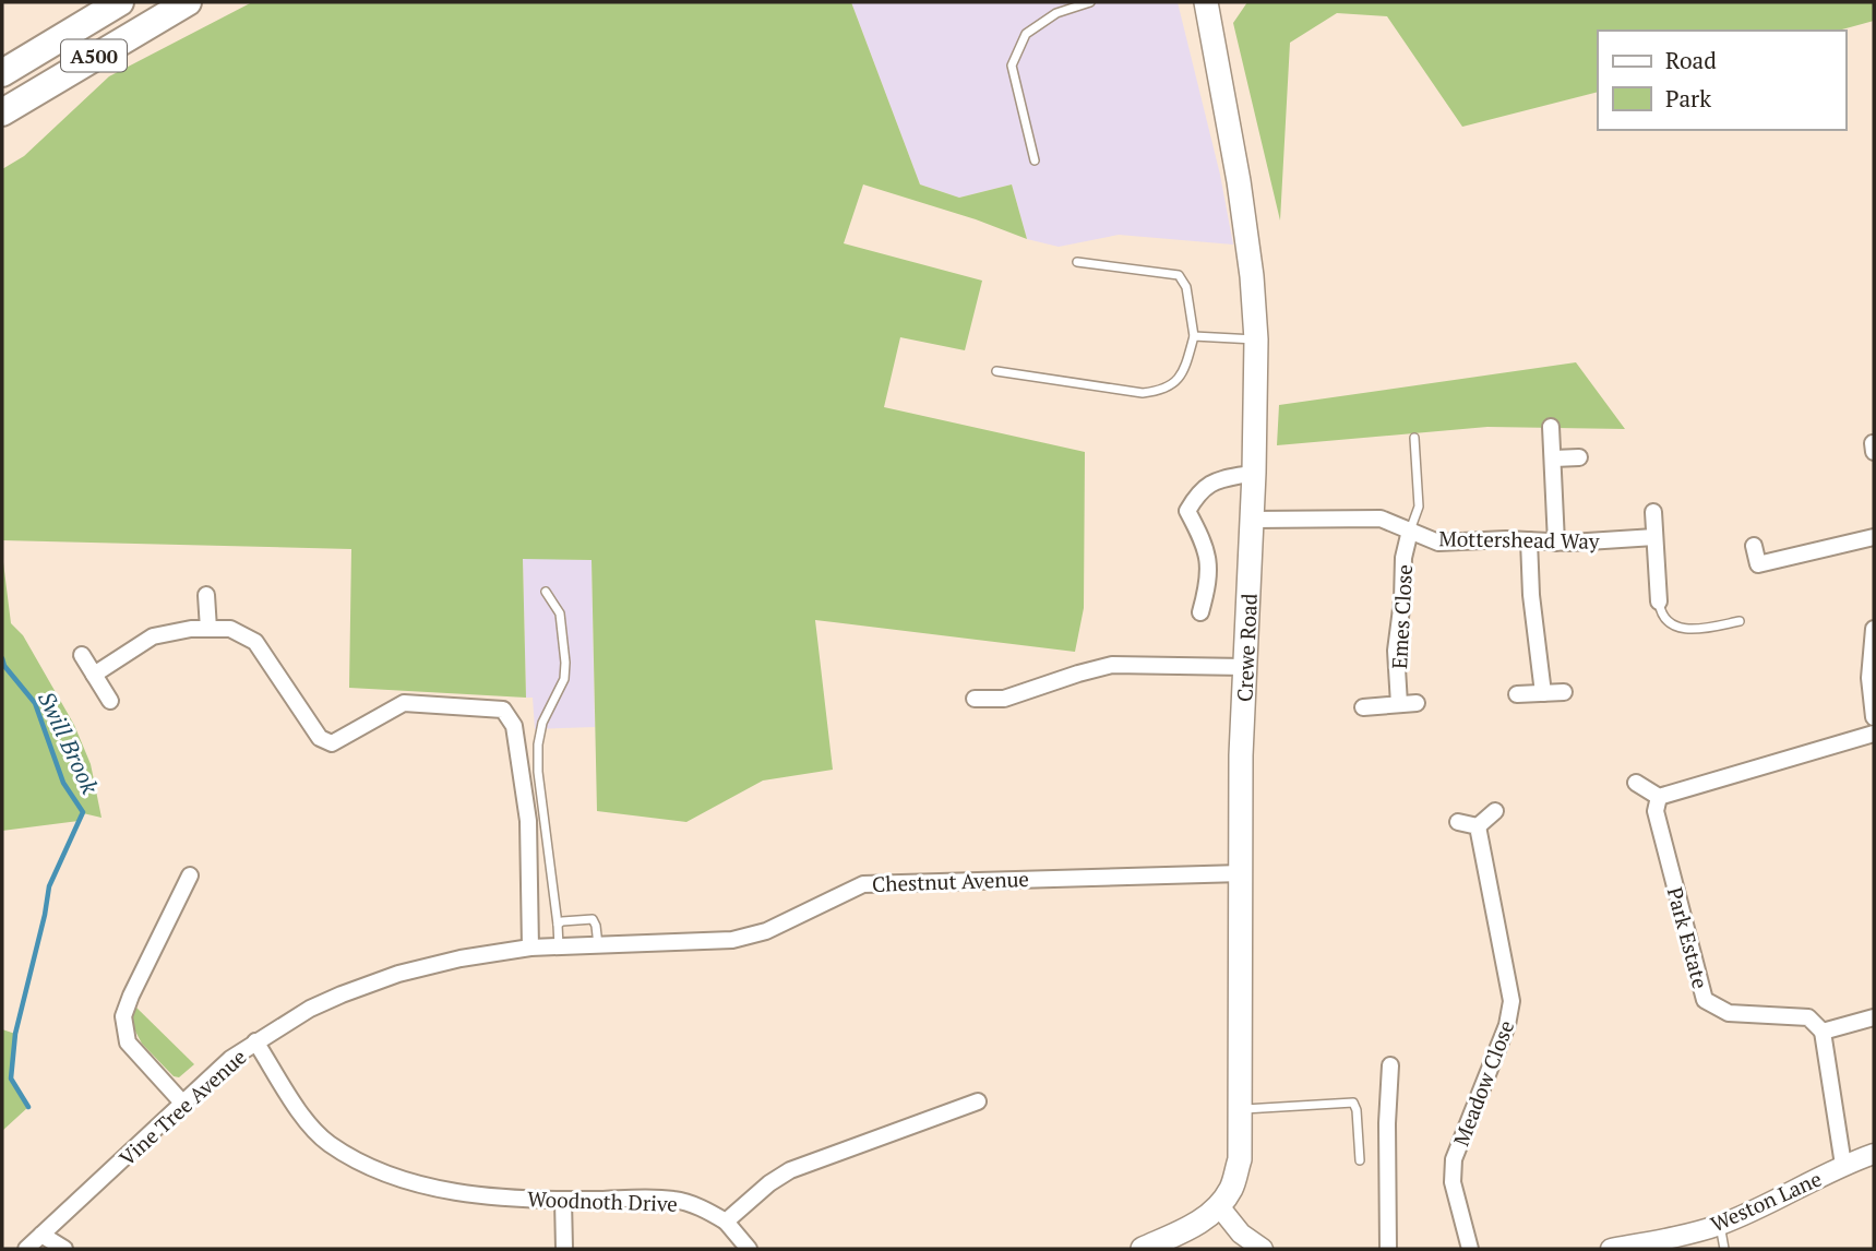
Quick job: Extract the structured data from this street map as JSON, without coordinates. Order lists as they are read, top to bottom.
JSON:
{
  "streets": {
    "highway": ["A500"],
    "main road": ["Crewe Road"],
    "street": [
      "Mottershead Way",
      "Emes Close",
      "Chestnut Avenue",
      "Park Estate",
      "Meadow Close",
      "Vine Tree Avenue",
      "Woodnoth Drive",
      "Weston Lane"
    ]
  },
  "crossings": [
    ["Mottershead Way", "Emes Close"],
    ["Mottershead Way", "Crewe Road"],
    ["Crewe Road", "Chestnut Avenue"],
    ["Chestnut Avenue", "Vine Tree Avenue"],
    ["Vine Tree Avenue", "Woodnoth Drive"]
  ],
  "water": ["Swill Brook"],
  "legend": ["Road", "Park"]
}
